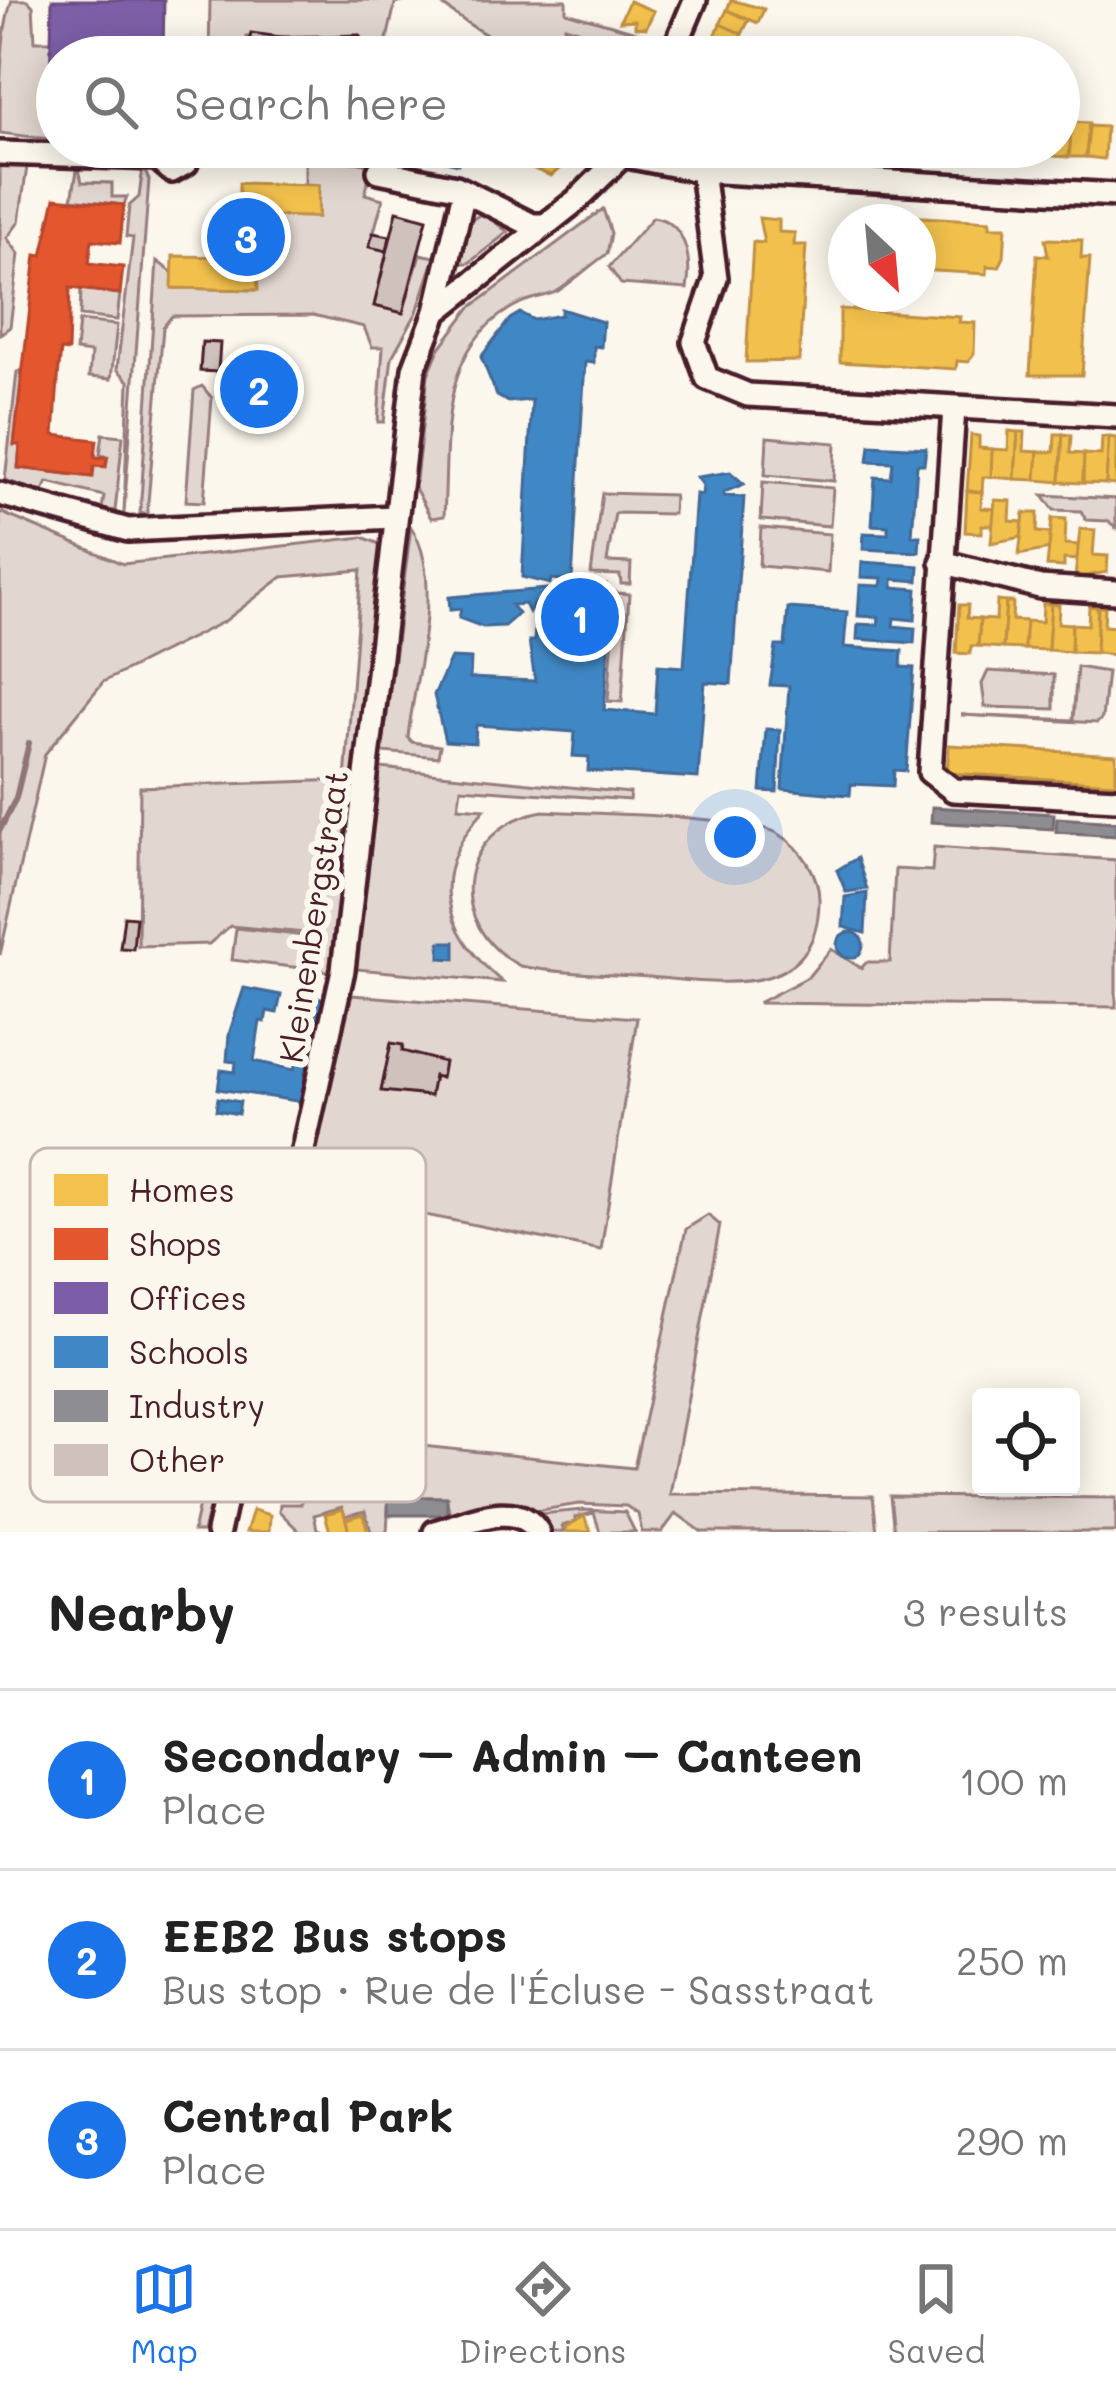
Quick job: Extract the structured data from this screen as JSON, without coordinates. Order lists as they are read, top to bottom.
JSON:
{
  "streets": {
    "street": ["Kleinenbergstraat"]
  },
  "legend": [
    "Homes",
    "Shops",
    "Offices",
    "Schools",
    "Industry",
    "Other"
  ],
  "north": "bottom right",
  "page": {
    "search": "Search here",
    "pins": ["3", "2", "1"],
    "heading": ["Nearby", "3 results"],
    "list": [
      {
        "mark": "1",
        "name": "Secondary – Admin – Canteen",
        "note": "Place",
        "value": "100 m"
      },
      {
        "mark": "2",
        "name": "EEB2 Bus stops",
        "note": "Bus stop · Rue de l'Écluse - Sasstraat",
        "value": "250 m"
      },
      {
        "mark": "3",
        "name": "Central Park",
        "note": "Place",
        "value": "290 m"
      }
    ],
    "nav": ["Map", "Directions", "Saved"]
  }
}
